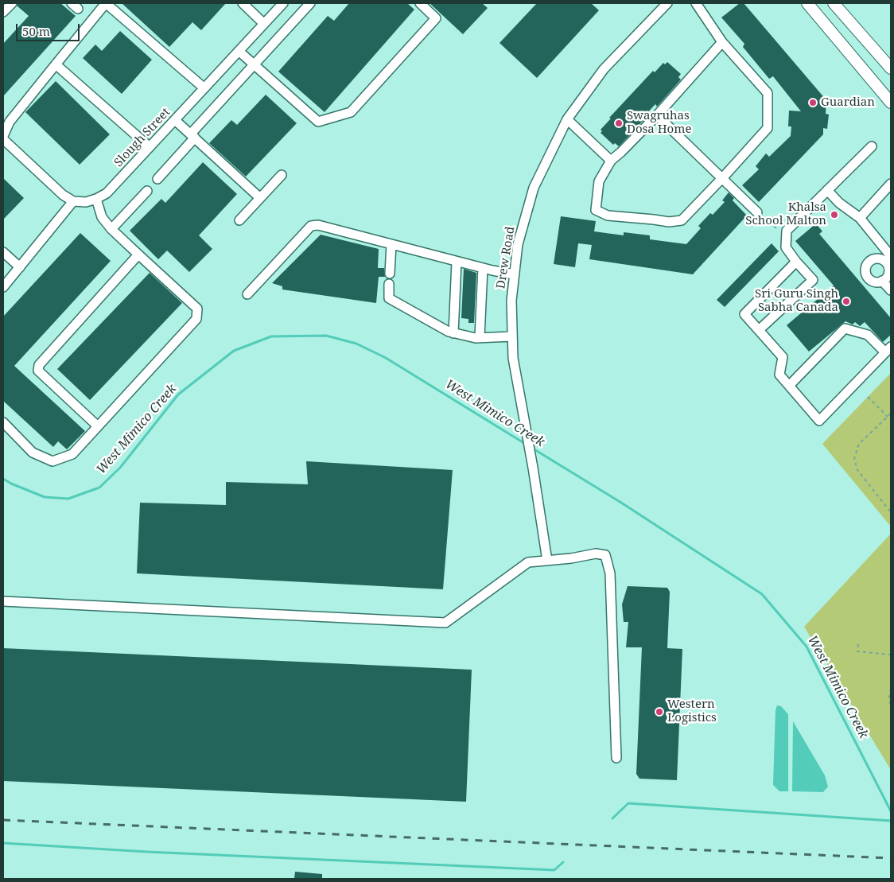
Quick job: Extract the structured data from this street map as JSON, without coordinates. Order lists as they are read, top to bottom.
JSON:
{
  "streets": {
    "street": ["Slough Street", "Drew Road"]
  },
  "water": ["West Mimico Creek"],
  "places": [
    "Guardian",
    "Swagruhas Dosa Home",
    "Khalsa School Malton",
    "Sri Guru Singh Sabha Canada",
    "Western Logistics"
  ],
  "scale_bar": "50 m"
}
